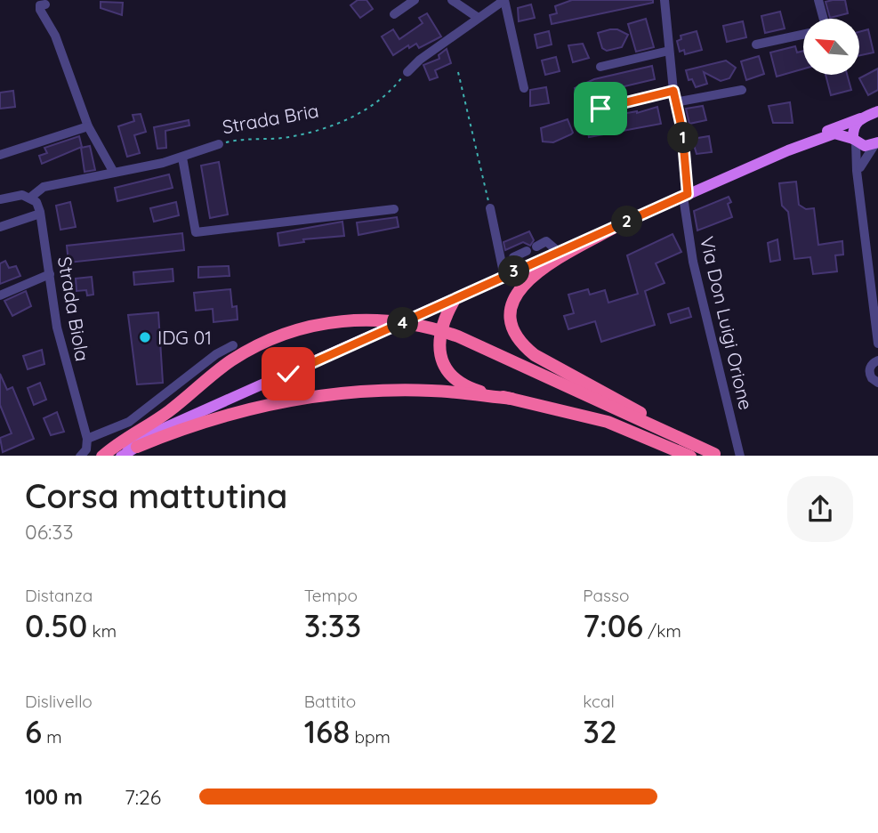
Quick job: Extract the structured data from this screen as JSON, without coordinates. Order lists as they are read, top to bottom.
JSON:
{
  "streets": {
    "street": ["Strada Bria", "Strada Biola", "Via Don Luigi Orione"]
  },
  "crossings": [
    ["Strada Bria", "Strada Biola"]
  ],
  "places": ["IDG 01"],
  "north": "top left",
  "page": {
    "pins": [
      "1",
      "2",
      "3",
      "4"
    ],
    "heading": ["Corsa mattutina", "06:33"],
    "stats": [
      ["Distanza", "0.50 km"],
      ["Tempo", "3:33"],
      ["Passo", "7:06 /km"],
      ["Dislivello", "6 m"],
      ["Battito", "168 bpm"],
      ["kcal", "32"]
    ],
    "list": [
      {
        "name": "100 m",
        "note": "7:26"
      }
    ]
  }
}
